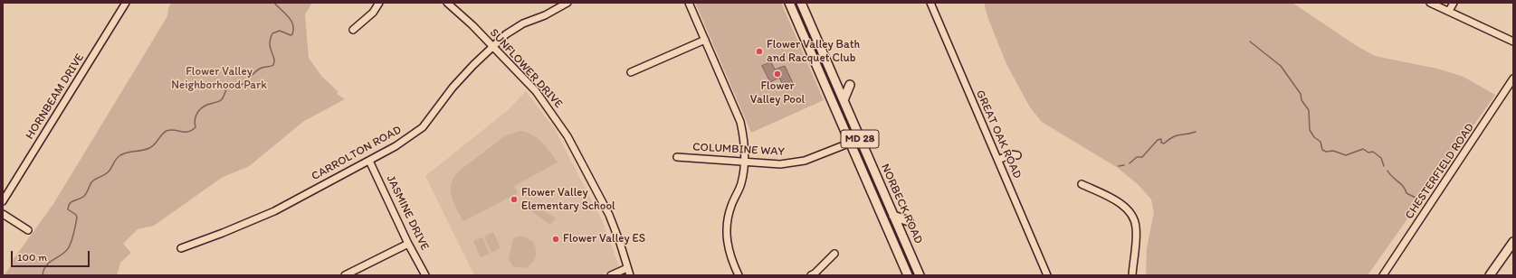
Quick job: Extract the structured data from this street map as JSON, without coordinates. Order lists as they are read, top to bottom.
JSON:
{
  "streets": {
    "main road": ["MD 28", "NORBECK ROAD"],
    "street": [
      "SUNFLOWER DRIVE",
      "HORNBEAM DRIVE",
      "GREAT OAK ROAD",
      "COLUMBINE WAY",
      "CARROLTON ROAD",
      "CHESTERFIELD ROAD",
      "JASMINE DRIVE"
    ]
  },
  "crossings": [
    ["SUNFLOWER DRIVE", "CARROLTON ROAD"],
    ["COLUMBINE WAY", "NORBECK ROAD"],
    ["CARROLTON ROAD", "JASMINE DRIVE"]
  ],
  "parks": ["Flower Valley Neighborhood Park"],
  "places": [
    "Flower Valley Bath and Racquet Club",
    "Flower Valley Pool",
    "Flower Valley Elementary School",
    "Flower Valley ES"
  ],
  "scale_bar": "100 m"
}
